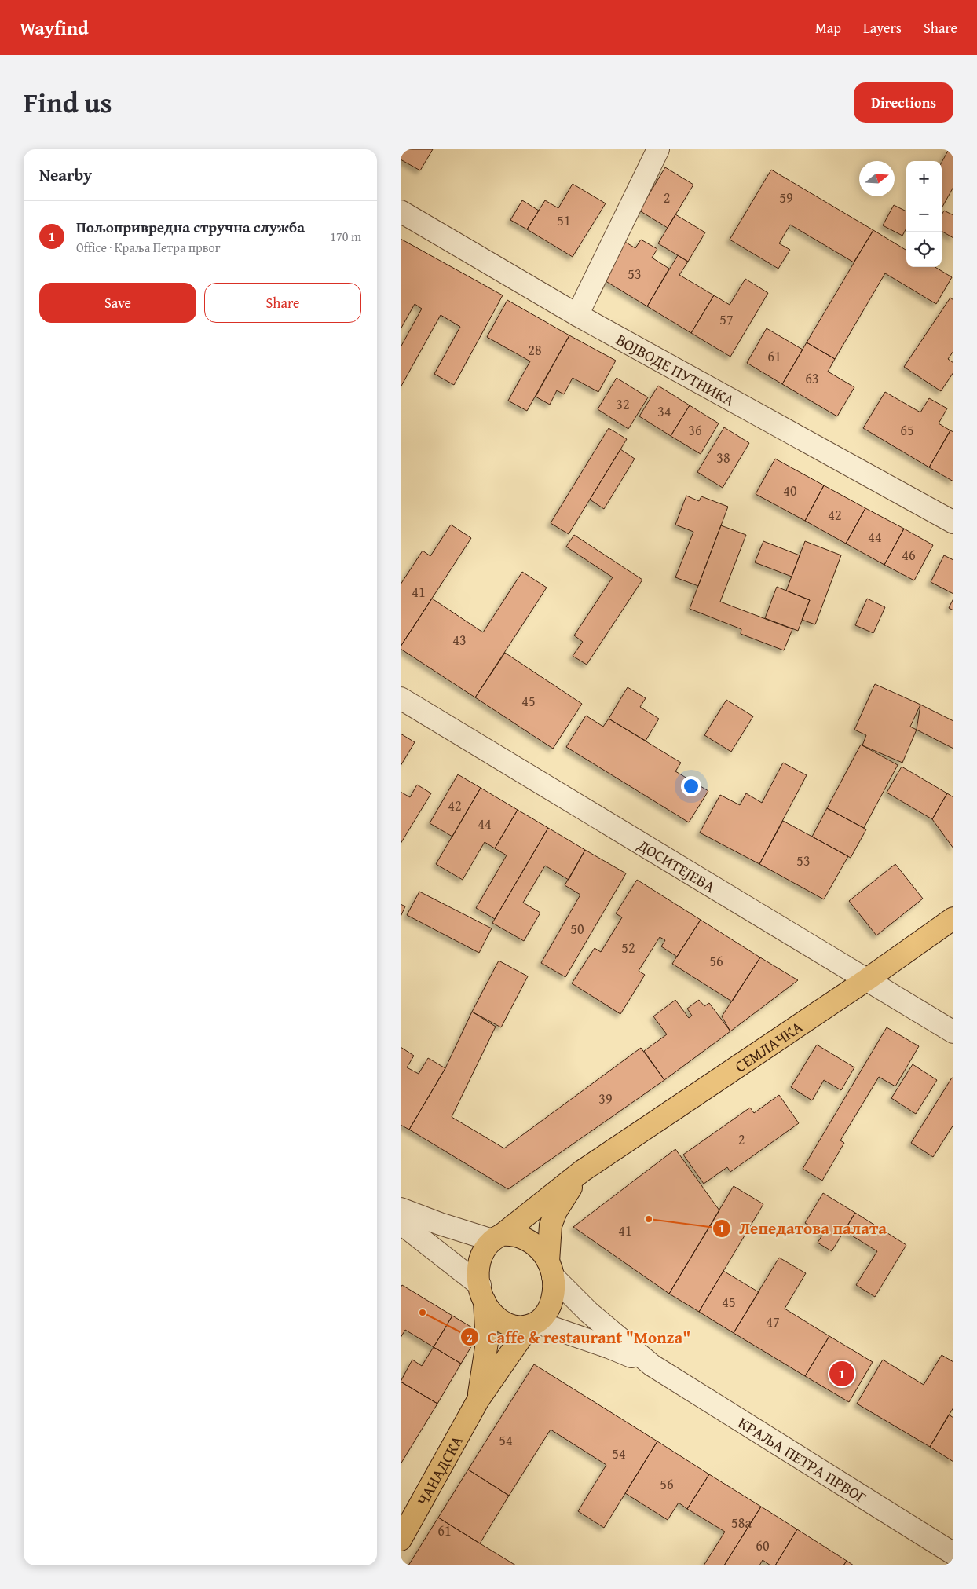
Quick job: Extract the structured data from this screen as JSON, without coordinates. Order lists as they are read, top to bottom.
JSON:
{
  "streets": {
    "main road": ["СЕМЛАЧКА", "ЧАНАДСКА"],
    "street": ["ВОЈВОДЕ ПУТНИКА", "ДОСИТЕЈЕВА", "КРАЉА ПЕТРА ПРВОГ"]
  },
  "crossings": [
    ["ДОСИТЕЈЕВА", "СЕМЛАЧКА"],
    ["СЕМЛАЧКА", "КРАЉА ПЕТРА ПРВОГ"],
    ["СЕМЛАЧКА", "ЧАНАДСКА"],
    ["КРАЉА ПЕТРА ПРВОГ", "ЧАНАДСКА"]
  ],
  "places": ["Лепедатова палата", "Caffe & restaurant \"Monza\""],
  "house_numbers": [
    "2",
    "59",
    "51",
    "53",
    "57",
    "28",
    "61",
    "63",
    "32",
    "34",
    "36",
    "65",
    "38",
    "40",
    "42",
    "44",
    "46",
    "41",
    "43",
    "45",
    "42",
    "44",
    "53",
    "50",
    "52",
    "56",
    "39",
    "2",
    "41",
    "45",
    "47",
    "54",
    "54",
    "56",
    "58a",
    "61",
    "60"
  ],
  "north": "right",
  "page": {
    "header": "Wayfind",
    "nav": ["Map", "Layers", "Share"],
    "title": "Find us",
    "buttons": [
      "Directions",
      ["Save", "Share"]
    ],
    "heading": "Nearby",
    "map_buttons": ["+", "−"],
    "list": [
      {
        "mark": "1",
        "name": "Пољопривредна стручна служба",
        "note": "Office · Краља Петра првог",
        "value": "170 m"
      }
    ],
    "pins": "1"
  }
}
